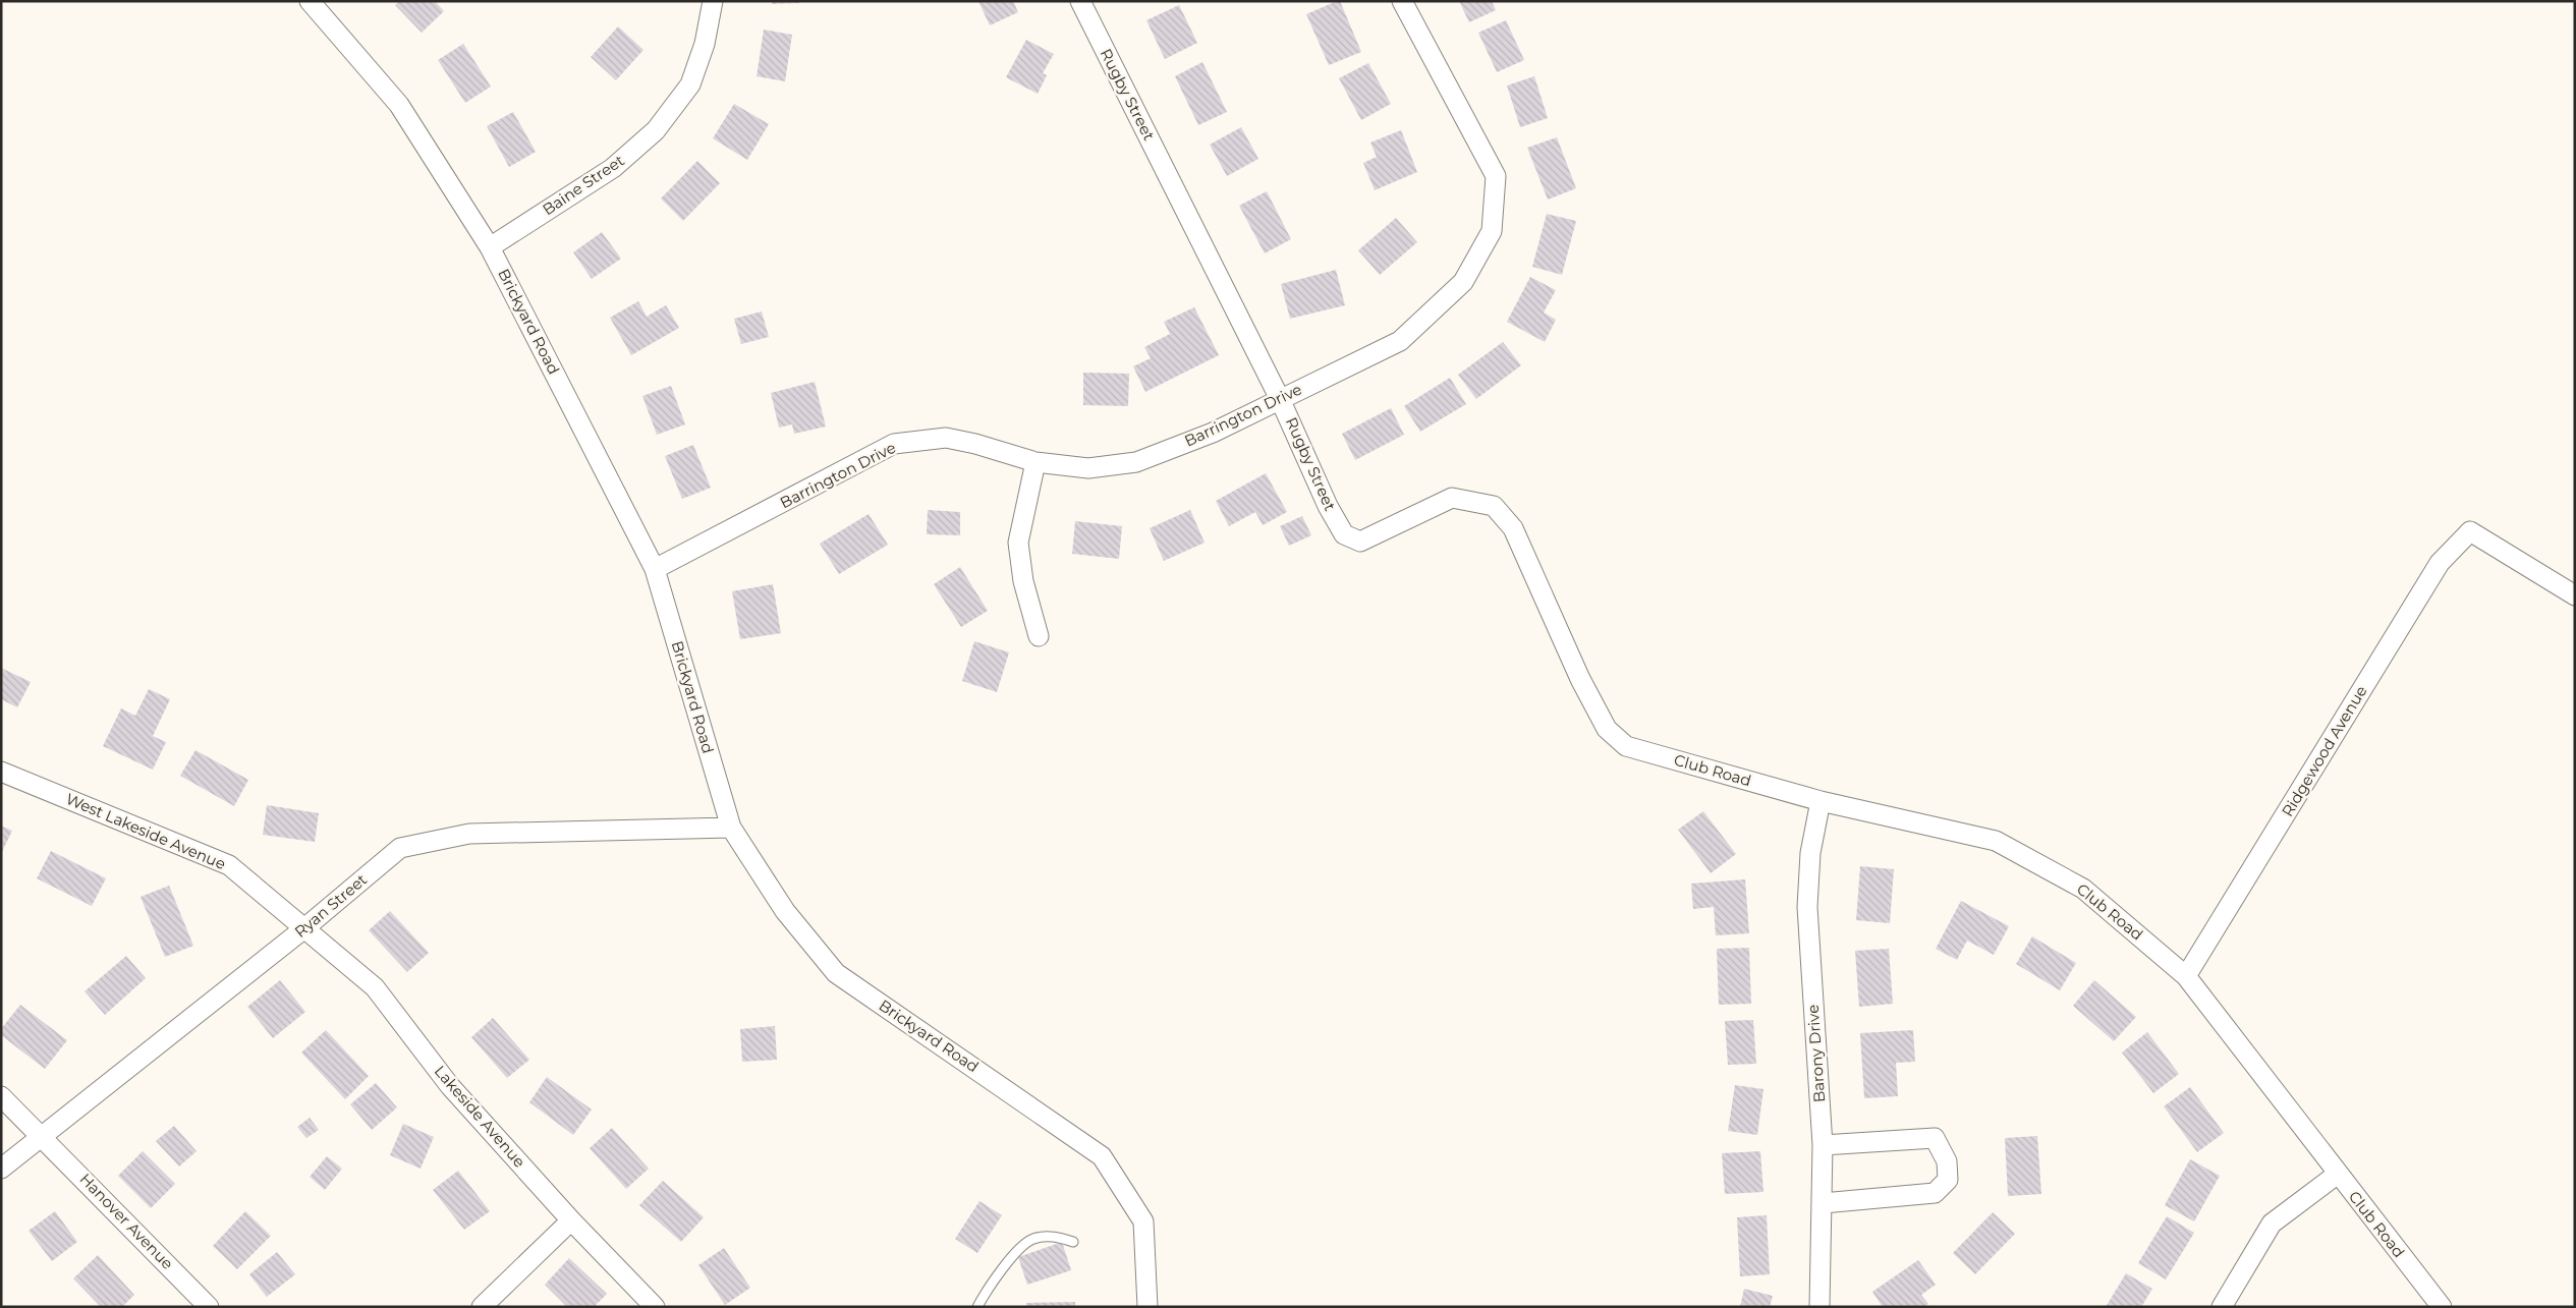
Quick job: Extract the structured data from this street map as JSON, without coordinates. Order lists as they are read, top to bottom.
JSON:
{
  "streets": {
    "street": [
      "Rugby Street",
      "Baine Street",
      "Brickyard Road",
      "Barrington Drive",
      "Ridgewood Avenue",
      "Club Road",
      "West Lakeside Avenue",
      "Ryan Street",
      "Barony Drive",
      "Lakeside Avenue",
      "Hanover Avenue"
    ]
  },
  "crossings": [
    ["Rugby Street", "Barrington Drive"],
    ["Rugby Street", "Club Road"],
    ["Baine Street", "Brickyard Road"],
    ["Brickyard Road", "Barrington Drive"],
    ["Brickyard Road", "Ryan Street"],
    ["Ridgewood Avenue", "Club Road"],
    ["Club Road", "Barony Drive"],
    ["West Lakeside Avenue", "Ryan Street"],
    ["West Lakeside Avenue", "Lakeside Avenue"],
    ["Ryan Street", "Lakeside Avenue"],
    ["Ryan Street", "Hanover Avenue"]
  ]
}
